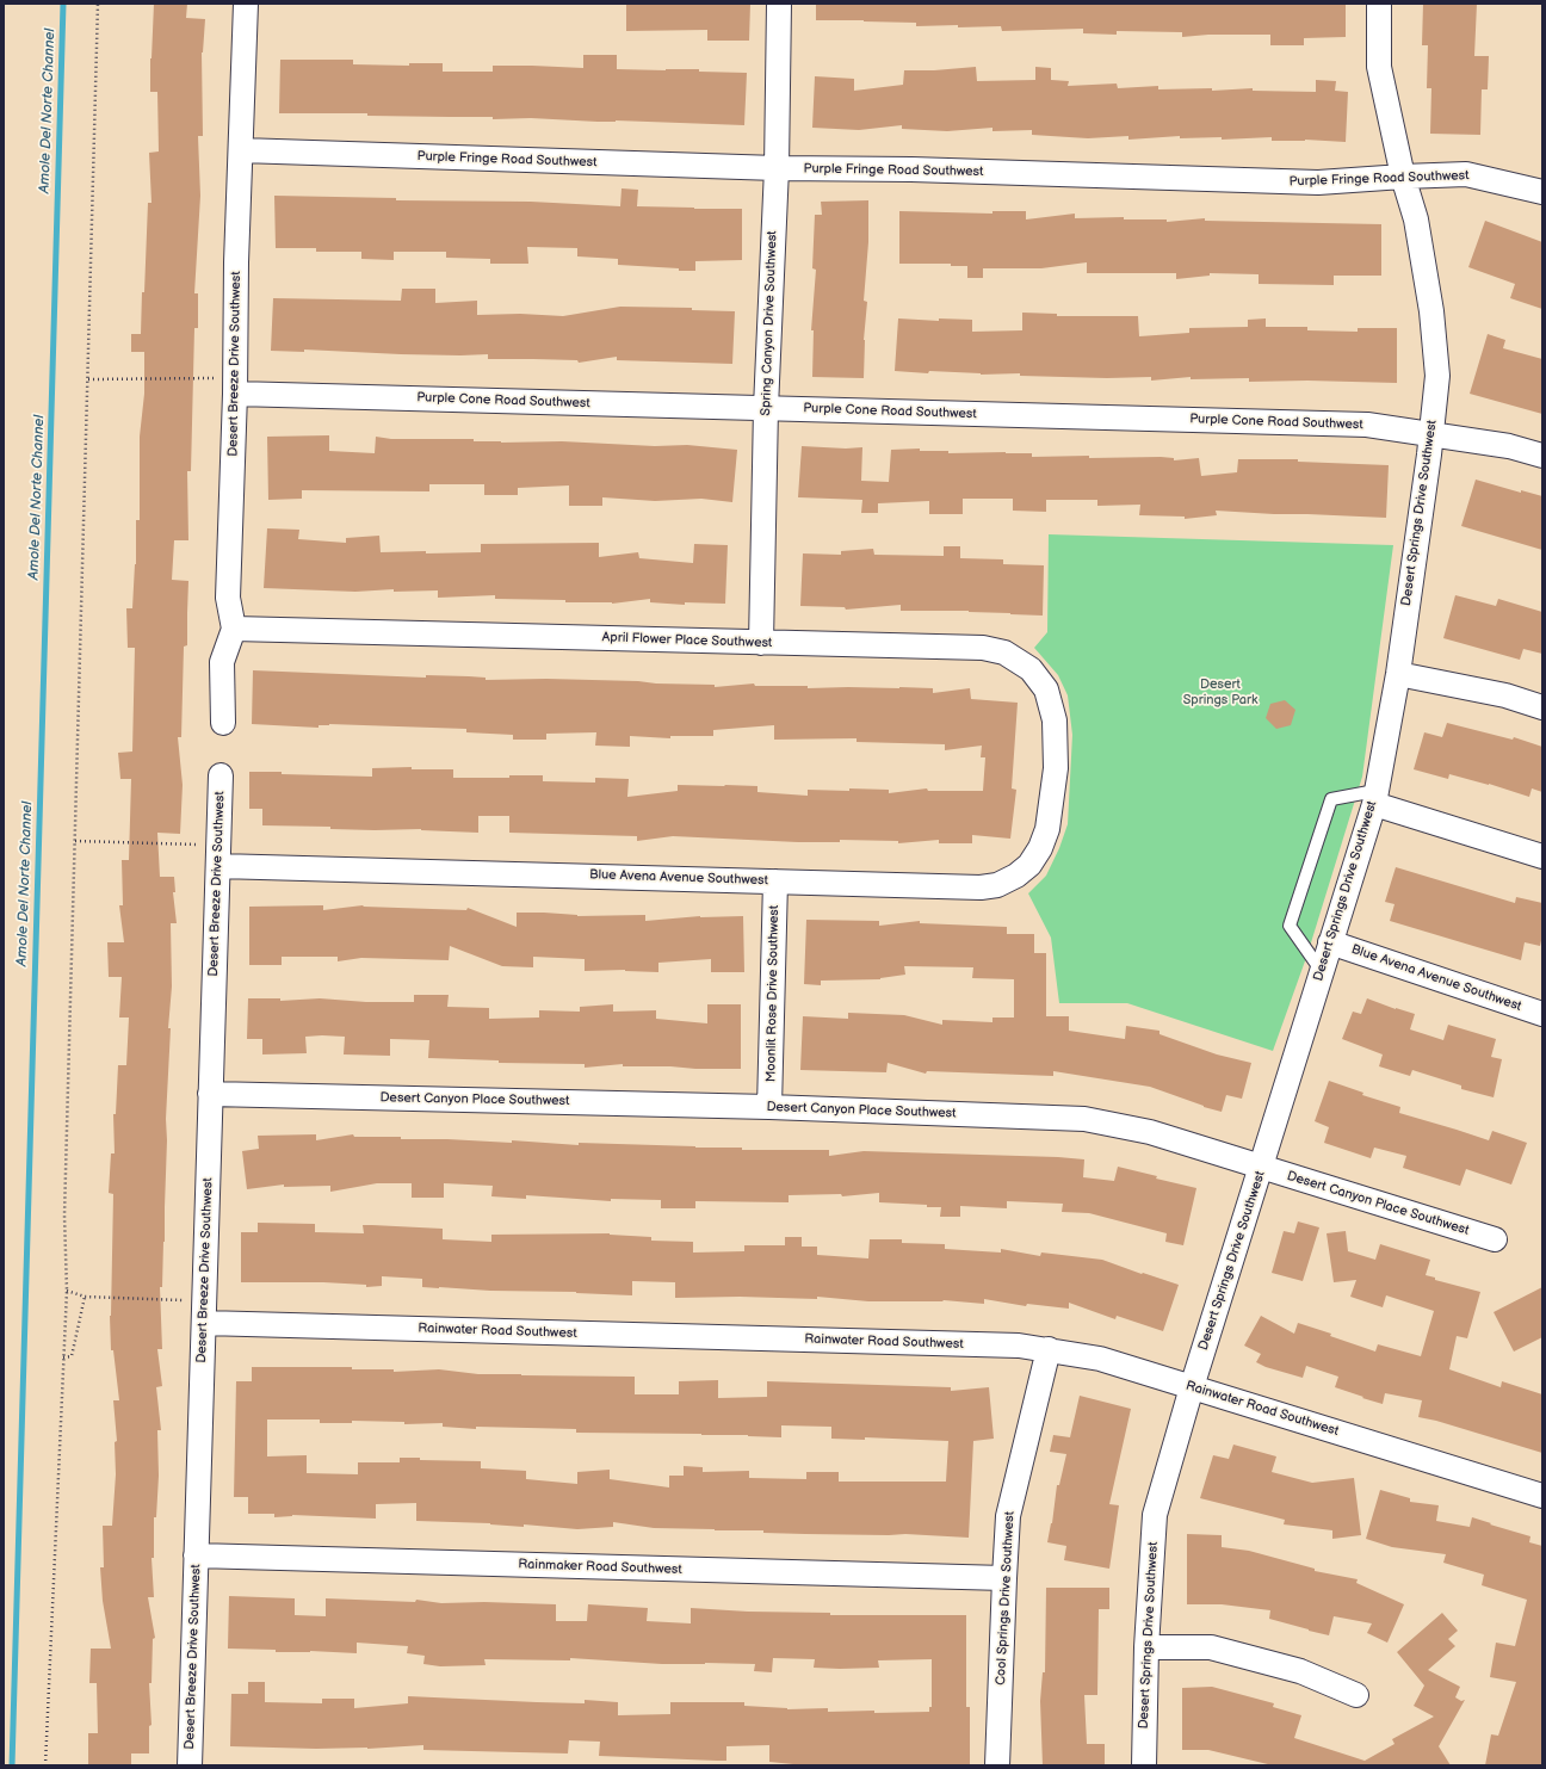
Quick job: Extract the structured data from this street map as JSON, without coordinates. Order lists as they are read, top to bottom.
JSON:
{
  "streets": {
    "street": [
      "Purple Fringe Road Southwest",
      "Spring Canyon Drive Southwest",
      "Desert Breeze Drive Southwest",
      "Purple Cone Road Southwest",
      "Desert Springs Drive Southwest",
      "April Flower Place Southwest",
      "Blue Avena Avenue Southwest",
      "Moonlit Rose Drive Southwest",
      "Desert Canyon Place Southwest",
      "Rainwater Road Southwest",
      "Rainmaker Road Southwest",
      "Cool Springs Drive Southwest"
    ]
  },
  "crossings": [
    ["Purple Fringe Road Southwest", "Spring Canyon Drive Southwest"],
    ["Purple Fringe Road Southwest", "Desert Breeze Drive Southwest"],
    ["Purple Fringe Road Southwest", "Desert Springs Drive Southwest"],
    ["Spring Canyon Drive Southwest", "Purple Cone Road Southwest"],
    ["Spring Canyon Drive Southwest", "April Flower Place Southwest"],
    ["Desert Breeze Drive Southwest", "Purple Cone Road Southwest"],
    ["Desert Breeze Drive Southwest", "April Flower Place Southwest"],
    ["Desert Breeze Drive Southwest", "Blue Avena Avenue Southwest"],
    ["Desert Breeze Drive Southwest", "Desert Canyon Place Southwest"],
    ["Desert Breeze Drive Southwest", "Rainwater Road Southwest"],
    ["Desert Breeze Drive Southwest", "Rainmaker Road Southwest"],
    ["Purple Cone Road Southwest", "Desert Springs Drive Southwest"],
    ["Desert Springs Drive Southwest", "Blue Avena Avenue Southwest"],
    ["Desert Springs Drive Southwest", "Desert Canyon Place Southwest"],
    ["Desert Springs Drive Southwest", "Rainwater Road Southwest"],
    ["April Flower Place Southwest", "Blue Avena Avenue Southwest"],
    ["Blue Avena Avenue Southwest", "Moonlit Rose Drive Southwest"],
    ["Moonlit Rose Drive Southwest", "Desert Canyon Place Southwest"],
    ["Rainwater Road Southwest", "Cool Springs Drive Southwest"],
    ["Rainmaker Road Southwest", "Cool Springs Drive Southwest"]
  ],
  "water": ["Amole Del Norte Channel"],
  "parks": ["Desert Springs Park"]
}
